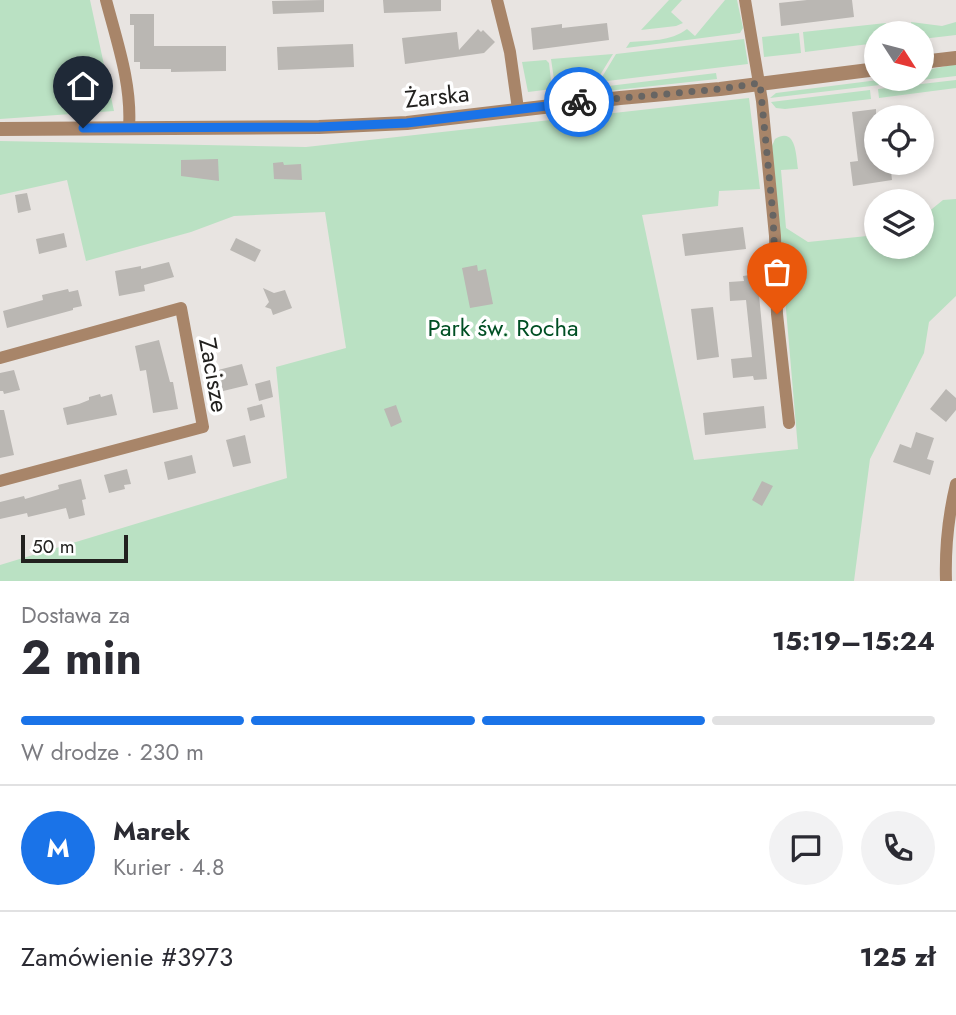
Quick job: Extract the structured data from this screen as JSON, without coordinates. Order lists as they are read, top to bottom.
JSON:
{
  "streets": {
    "street": ["Żarska", "Zacisze"]
  },
  "parks": ["Park św. Rocha"],
  "scale_bar": "50 m",
  "north": "bottom right",
  "page": {
    "scale": "50 m",
    "heading": ["2 min", "Dostawa za", "15:19–15:24"],
    "panel": [
      "Marek",
      "Kurier · 4.8",
      "Zamówienie #3973",
      "125 zł"
    ],
    "bar": "W drodze · 230 m",
    "round": "M"
  }
}
